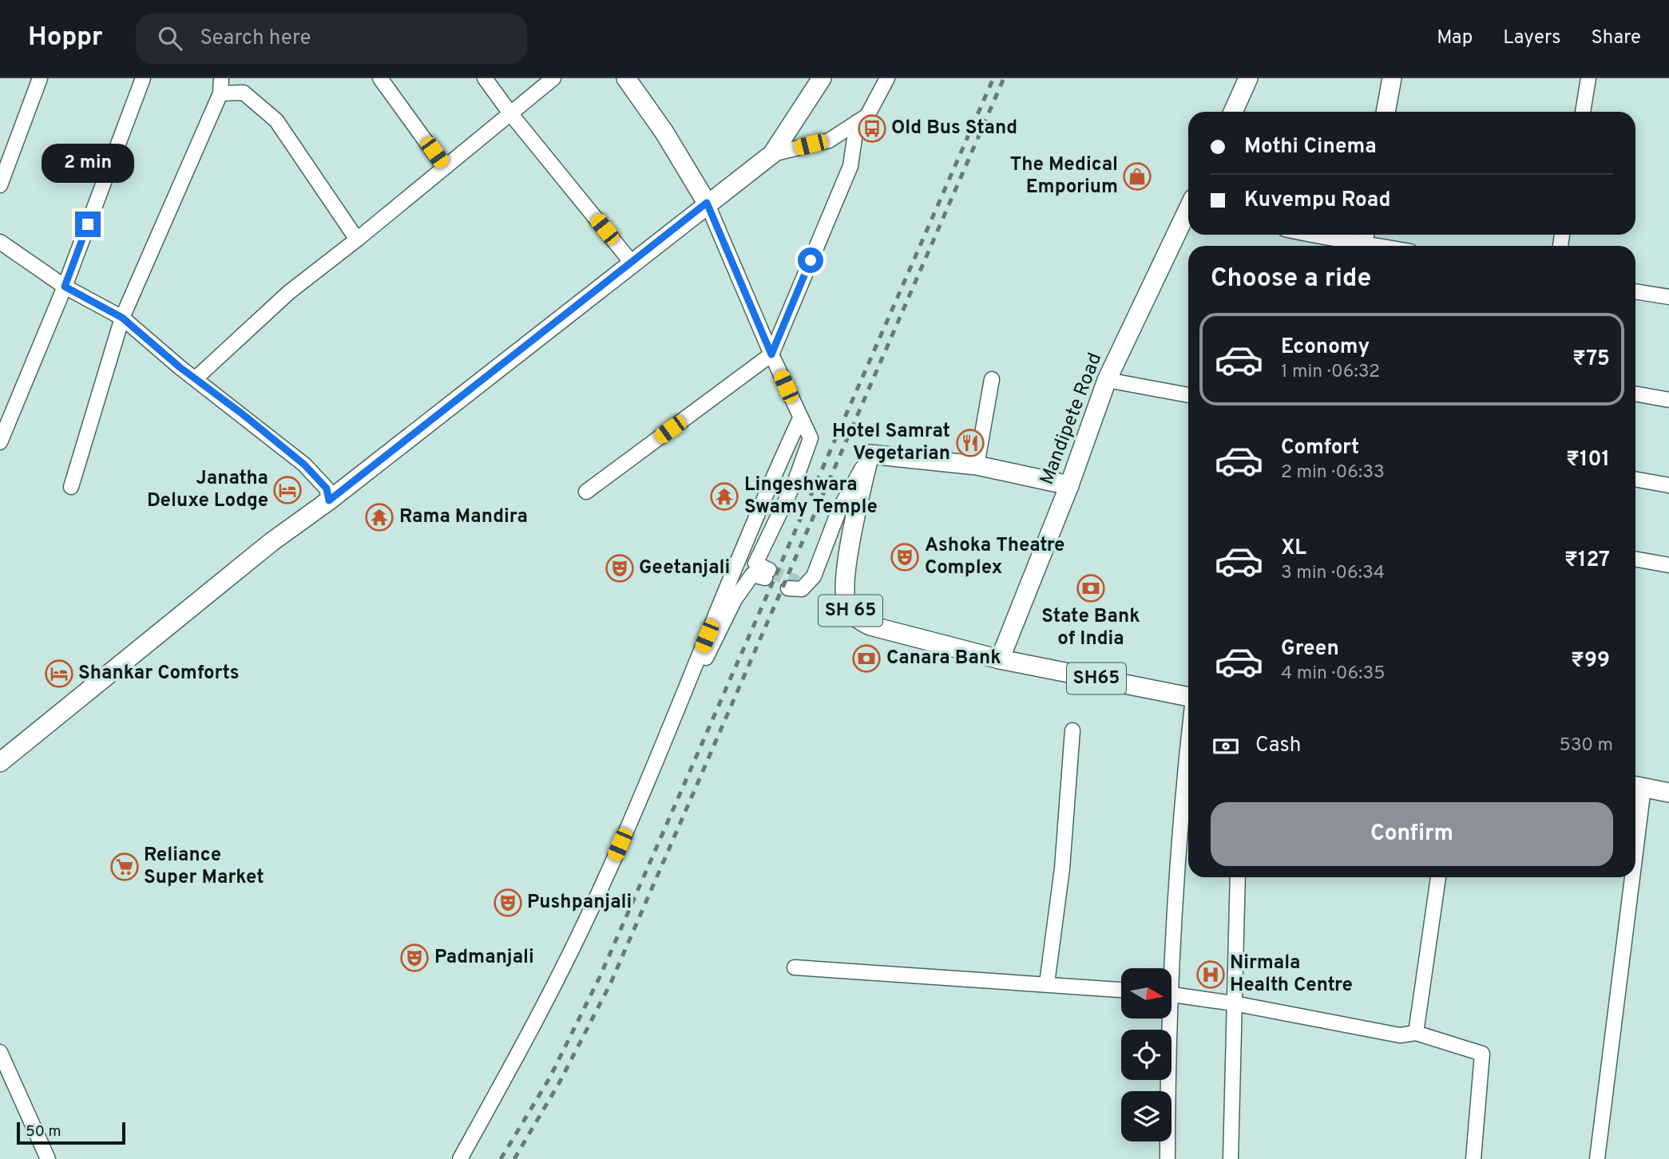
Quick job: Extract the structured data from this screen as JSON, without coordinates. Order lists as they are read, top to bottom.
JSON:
{
  "streets": {
    "main road": ["Mandipete Road", "SH 65", "SH65"]
  },
  "crossings": [
    ["Mandipete Road", "SH 65"],
    ["Mandipete Road", "SH65"],
    ["SH 65", "SH65"]
  ],
  "places": {
    "bus stop": ["Old Bus Stand"],
    "shop": ["The Medical Emporium"],
    "restaurant": ["Hotel Samrat Vegetarian"],
    "hotel": ["Janatha Deluxe Lodge", "Shankar Comforts"],
    "temple": ["Lingeshwara Swamy Temple", "Rama Mandira"],
    "theatre": [
      "Ashoka Theatre Complex",
      "Geetanjali",
      "Pushpanjali",
      "Padmanjali"
    ],
    "bank": ["State Bank of India", "Canara Bank"],
    "supermarket": ["Reliance Super Market"],
    "hospital": ["Nirmala Health Centre"]
  },
  "scale_bar": "50 m",
  "north": "right",
  "page": {
    "header": "Hoppr",
    "search": "Search here",
    "nav": ["Map", "Layers", "Share"],
    "banner": ["Mothi Cinema", "Kuvempu Road"],
    "bubble": "2 min",
    "heading": "Choose a ride",
    "list": [
      {
        "name": "Economy",
        "note": "1 min · 06:32",
        "value": "₹75"
      },
      {
        "name": "Comfort",
        "note": "2 min · 06:33",
        "value": "₹101"
      },
      {
        "name": "XL",
        "note": "3 min · 06:34",
        "value": "₹127"
      },
      {
        "name": "Green",
        "note": "4 min · 06:35",
        "value": "₹99"
      }
    ],
    "pay": ["Cash", "530 m"],
    "buttons": "Confirm",
    "scale": "50 m"
  }
}
